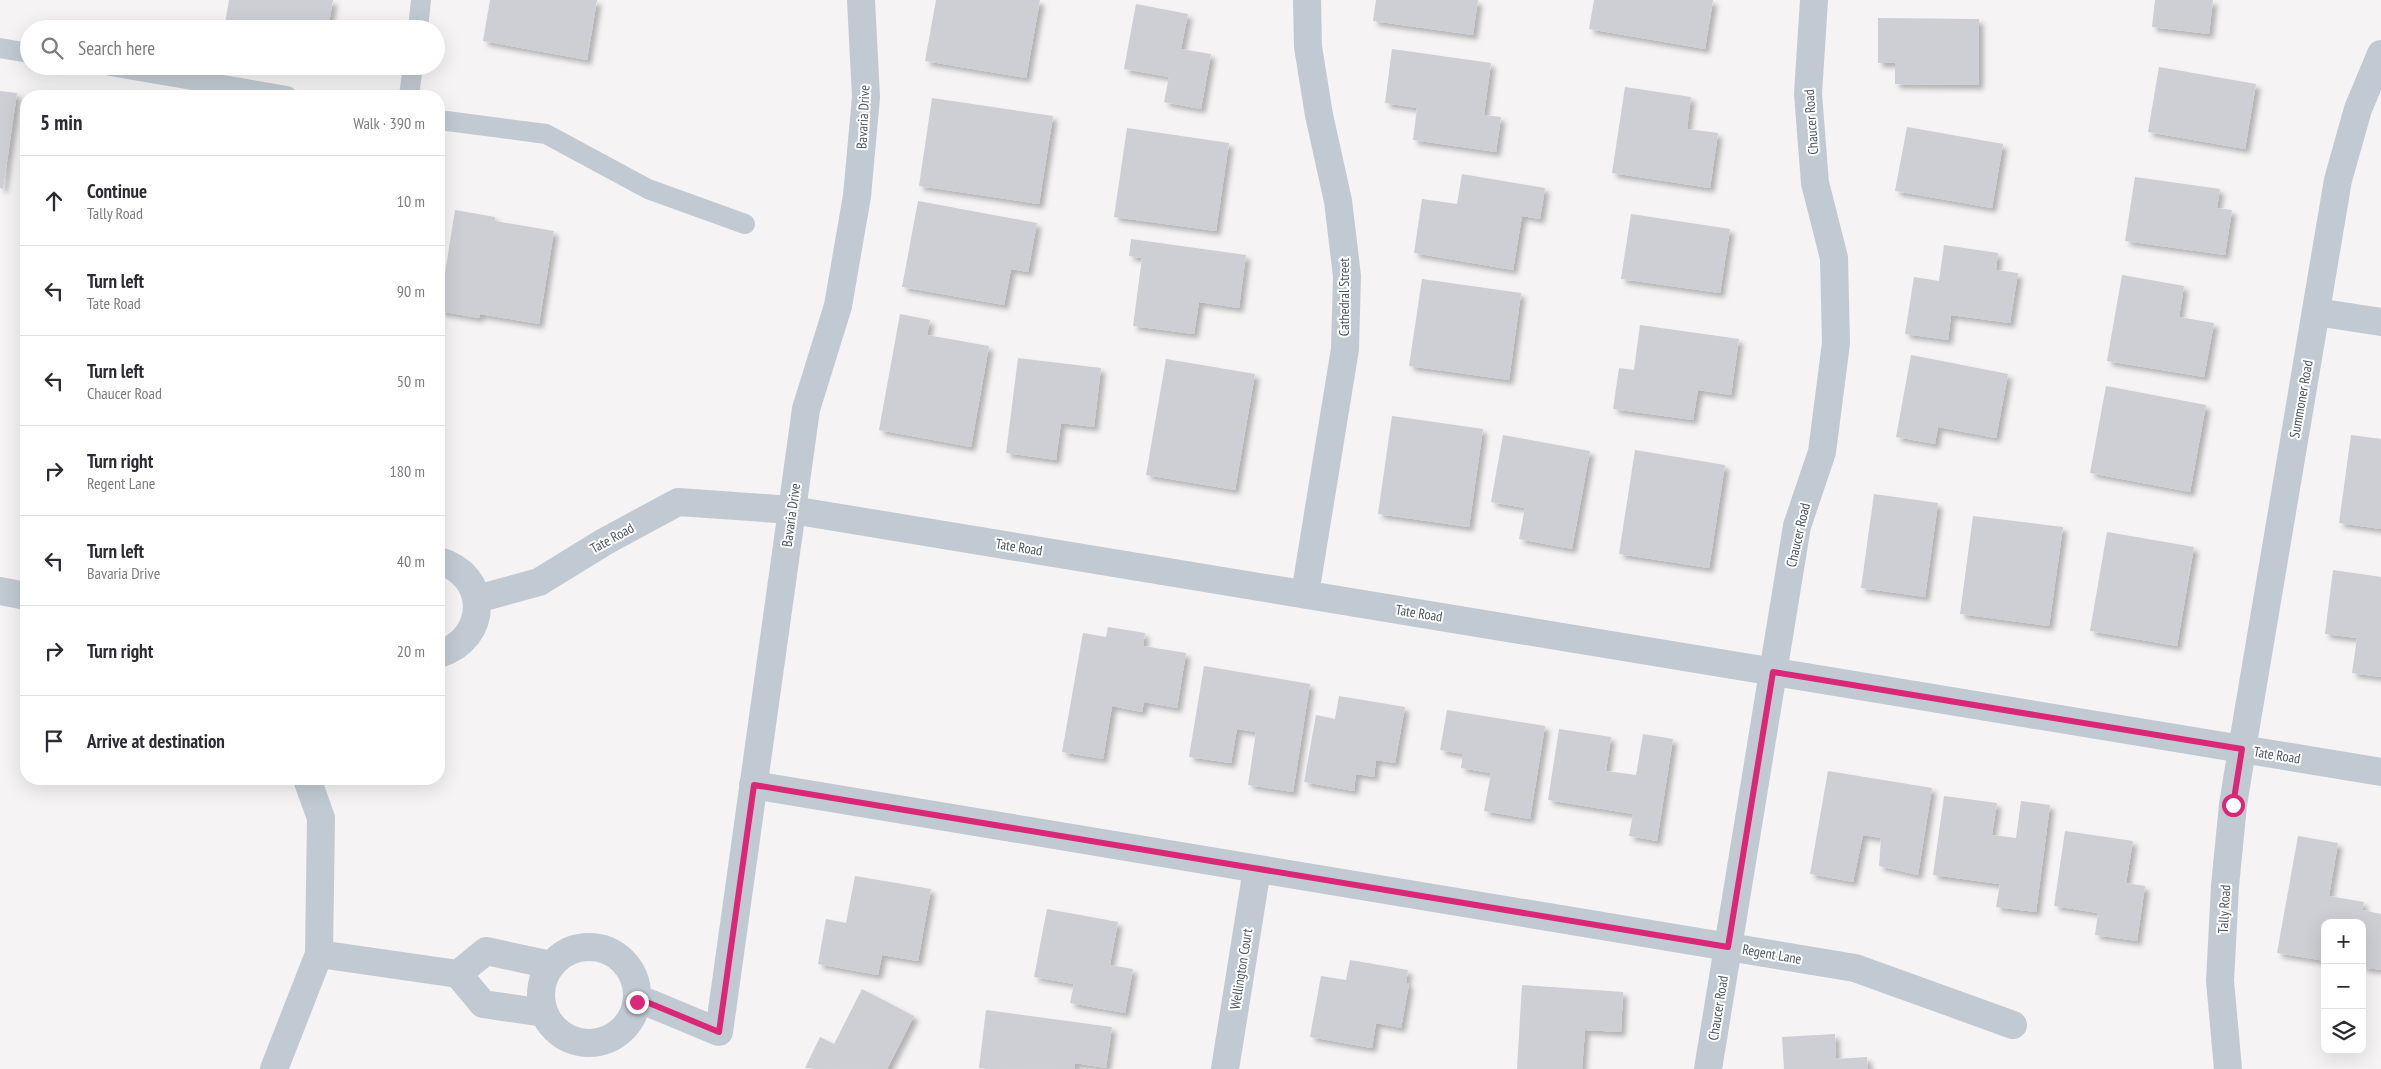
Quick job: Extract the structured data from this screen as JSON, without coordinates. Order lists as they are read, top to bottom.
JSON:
{
  "streets": {
    "street": [
      "Bavaria Drive",
      "Chaucer Road",
      "Cathedral Street",
      "Summoner Road",
      "Tate Road",
      "Tally Road",
      "Regent Lane",
      "Wellington Court"
    ]
  },
  "crossings": [
    ["Bavaria Drive", "Tate Road"],
    ["Bavaria Drive", "Regent Lane"],
    ["Chaucer Road", "Tate Road"],
    ["Chaucer Road", "Regent Lane"],
    ["Cathedral Street", "Tate Road"],
    ["Summoner Road", "Tate Road"],
    ["Summoner Road", "Tally Road"],
    ["Tate Road", "Tally Road"],
    ["Regent Lane", "Wellington Court"]
  ],
  "page": {
    "search": "Search here",
    "heading": ["5 min", "Walk · 390 m"],
    "list": [
      ["Continue", "Tally Road", "10 m"],
      ["Turn left", "Tate Road", "90 m"],
      ["Turn left", "Chaucer Road", "50 m"],
      ["Turn right", "Regent Lane", "180 m"],
      ["Turn left", "Bavaria Drive", "40 m"],
      ["Turn right", "20 m"],
      "Arrive at destination"
    ],
    "map_buttons": ["+", "−"]
  }
}
